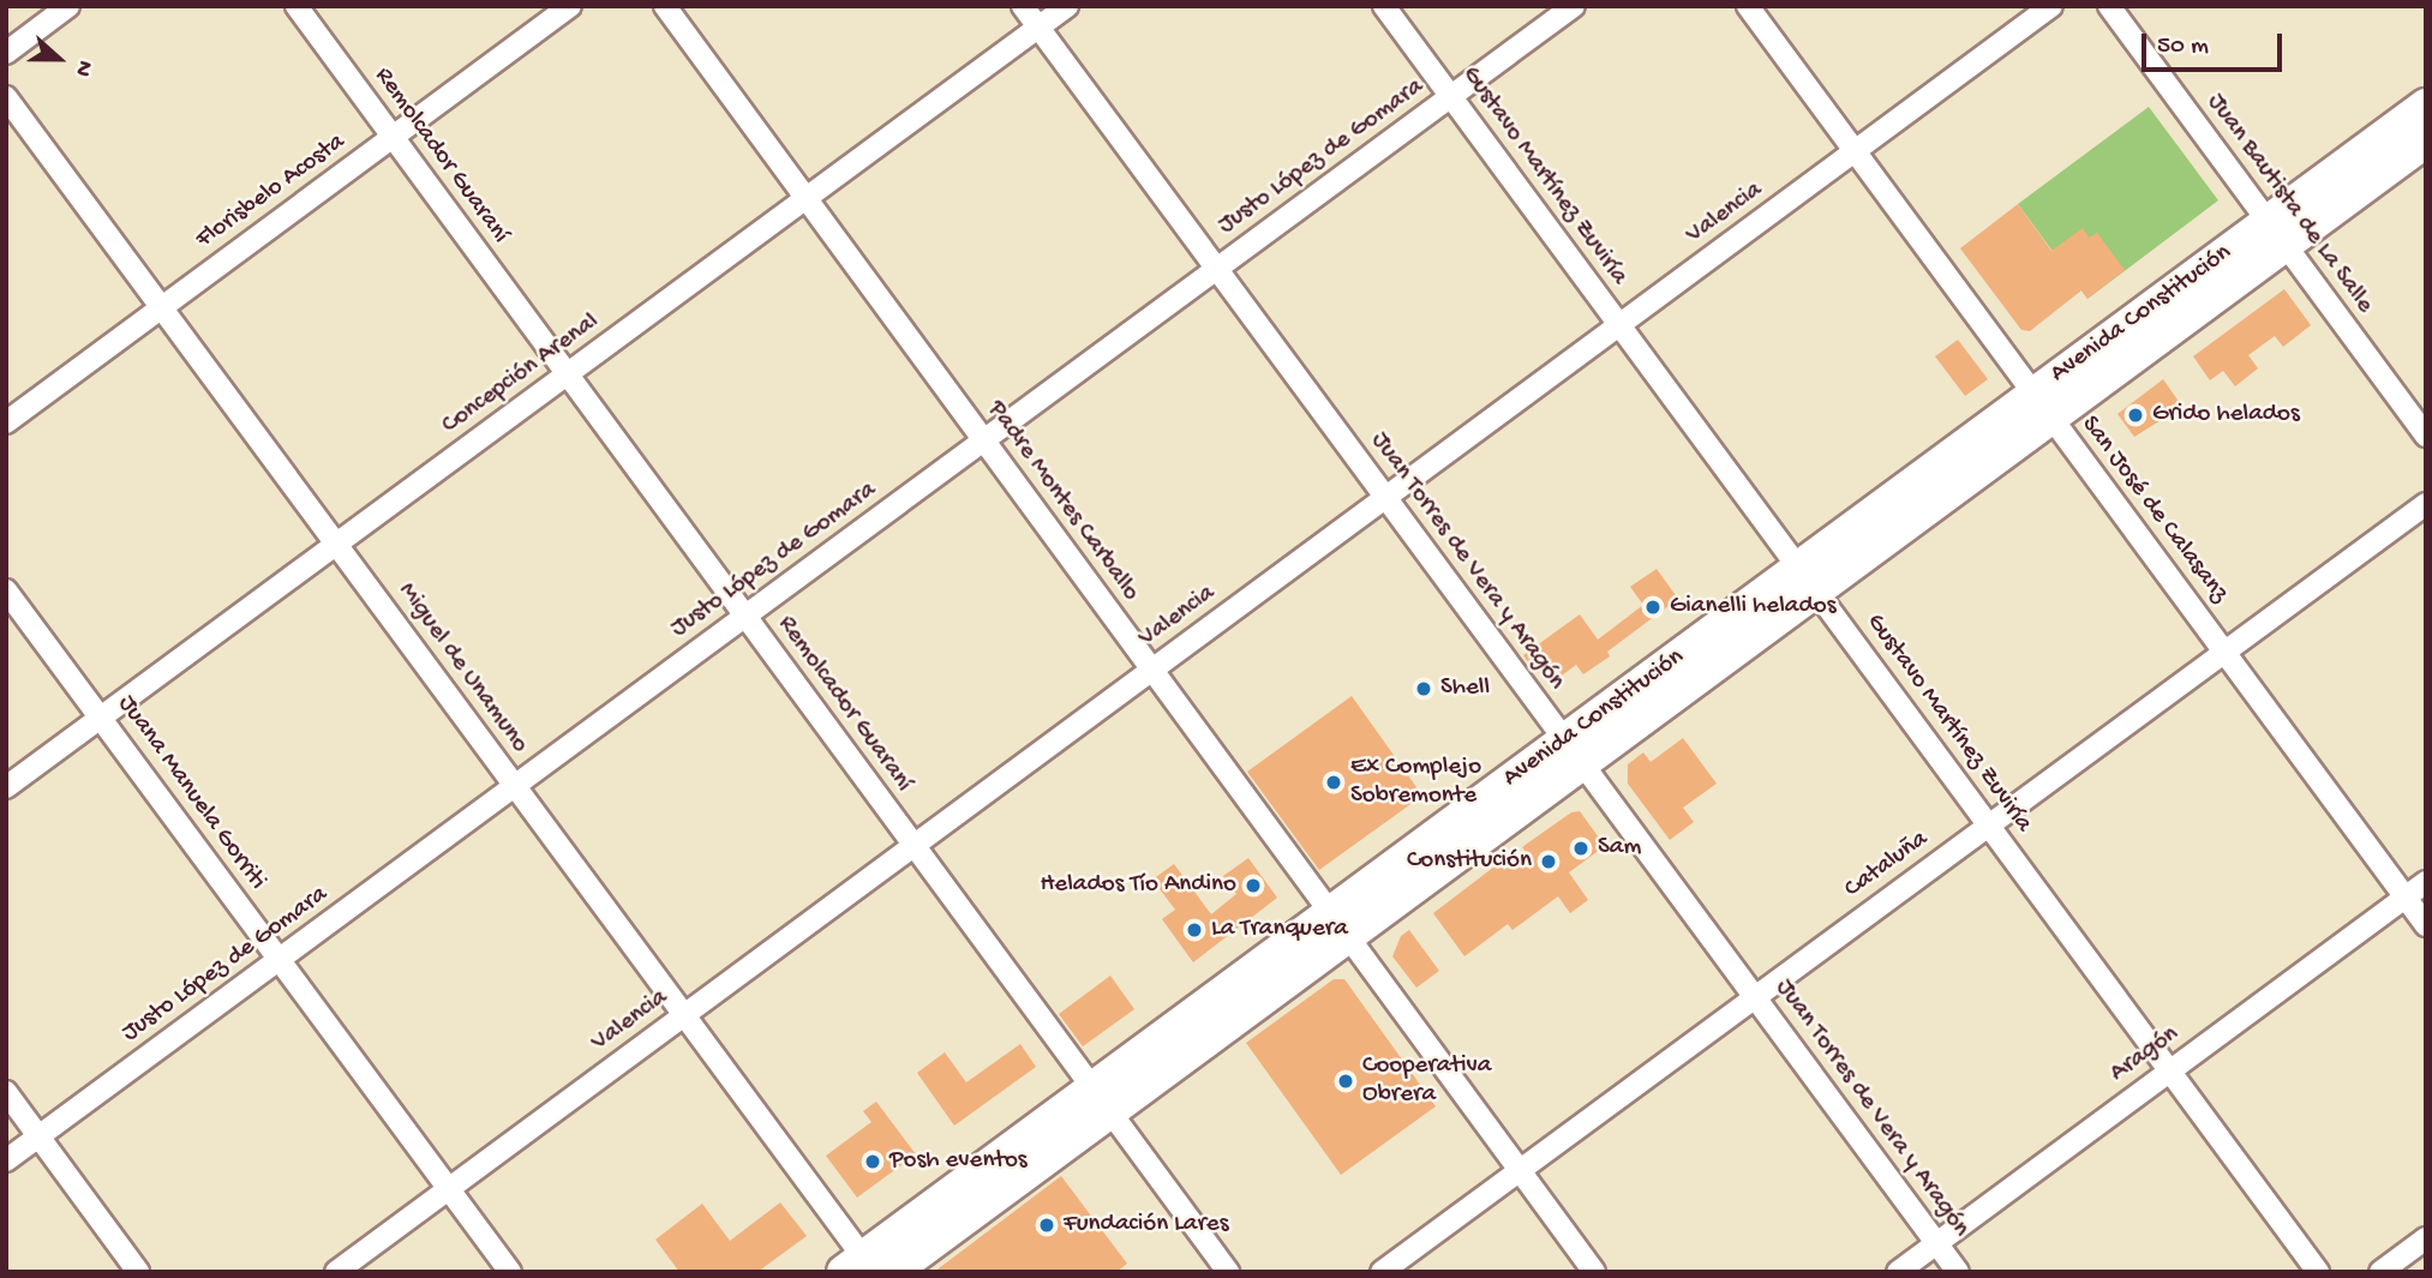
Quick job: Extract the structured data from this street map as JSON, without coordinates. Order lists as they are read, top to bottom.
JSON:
{
  "streets": {
    "main road": ["Avenida Constitución"],
    "street": [
      "Remolcador Guaraní",
      "Justo López de Gomara",
      "Gustavo Martínez Zuviría",
      "Florisbelo Acosta",
      "Juan Bautista de La Salle",
      "Valencia",
      "Concepción Arenal",
      "Padre Montes Carballo",
      "San José de Calasanz",
      "Juan Torres de Vera y Aragón",
      "Miguel de Unamuno",
      "Juana Manuela Gorriti",
      "Cataluña",
      "Aragón"
    ]
  },
  "crossings": [
    ["Remolcador Guaraní", "Justo López de Gomara"],
    ["Remolcador Guaraní", "Florisbelo Acosta"],
    ["Remolcador Guaraní", "Valencia"],
    ["Remolcador Guaraní", "Avenida Constitución"],
    ["Remolcador Guaraní", "Concepción Arenal"],
    ["Justo López de Gomara", "Gustavo Martínez Zuviría"],
    ["Justo López de Gomara", "Padre Montes Carballo"],
    ["Justo López de Gomara", "Juan Torres de Vera y Aragón"],
    ["Justo López de Gomara", "Miguel de Unamuno"],
    ["Justo López de Gomara", "Juana Manuela Gorriti"],
    ["Gustavo Martínez Zuviría", "Valencia"],
    ["Gustavo Martínez Zuviría", "Avenida Constitución"],
    ["Gustavo Martínez Zuviría", "Cataluña"],
    ["Gustavo Martínez Zuviría", "Aragón"],
    ["Florisbelo Acosta", "Miguel de Unamuno"],
    ["Juan Bautista de La Salle", "Avenida Constitución"],
    ["Valencia", "Padre Montes Carballo"],
    ["Valencia", "San José de Calasanz"],
    ["Valencia", "Juan Torres de Vera y Aragón"],
    ["Valencia", "Miguel de Unamuno"],
    ["Valencia", "Juana Manuela Gorriti"],
    ["Avenida Constitución", "Padre Montes Carballo"],
    ["Avenida Constitución", "San José de Calasanz"],
    ["Avenida Constitución", "Juan Torres de Vera y Aragón"],
    ["Avenida Constitución", "Miguel de Unamuno"],
    ["Concepción Arenal", "Padre Montes Carballo"],
    ["Concepción Arenal", "Juan Torres de Vera y Aragón"],
    ["Concepción Arenal", "Miguel de Unamuno"],
    ["Concepción Arenal", "Juana Manuela Gorriti"],
    ["Padre Montes Carballo", "Cataluña"],
    ["San José de Calasanz", "Cataluña"],
    ["San José de Calasanz", "Aragón"],
    ["Juan Torres de Vera y Aragón", "Cataluña"],
    ["Juan Torres de Vera y Aragón", "Aragón"]
  ],
  "places": [
    "Grido helados",
    "Gianelli helados",
    "Shell",
    "Ex Complejo Sobremonte",
    "Sam",
    "Constitución",
    "Helados Tío Andino",
    "La Tranquera",
    "Cooperativa Obrera",
    "Posh eventos",
    "Fundación Lares"
  ],
  "scale_bar": "50 m",
  "north": "right"
}
